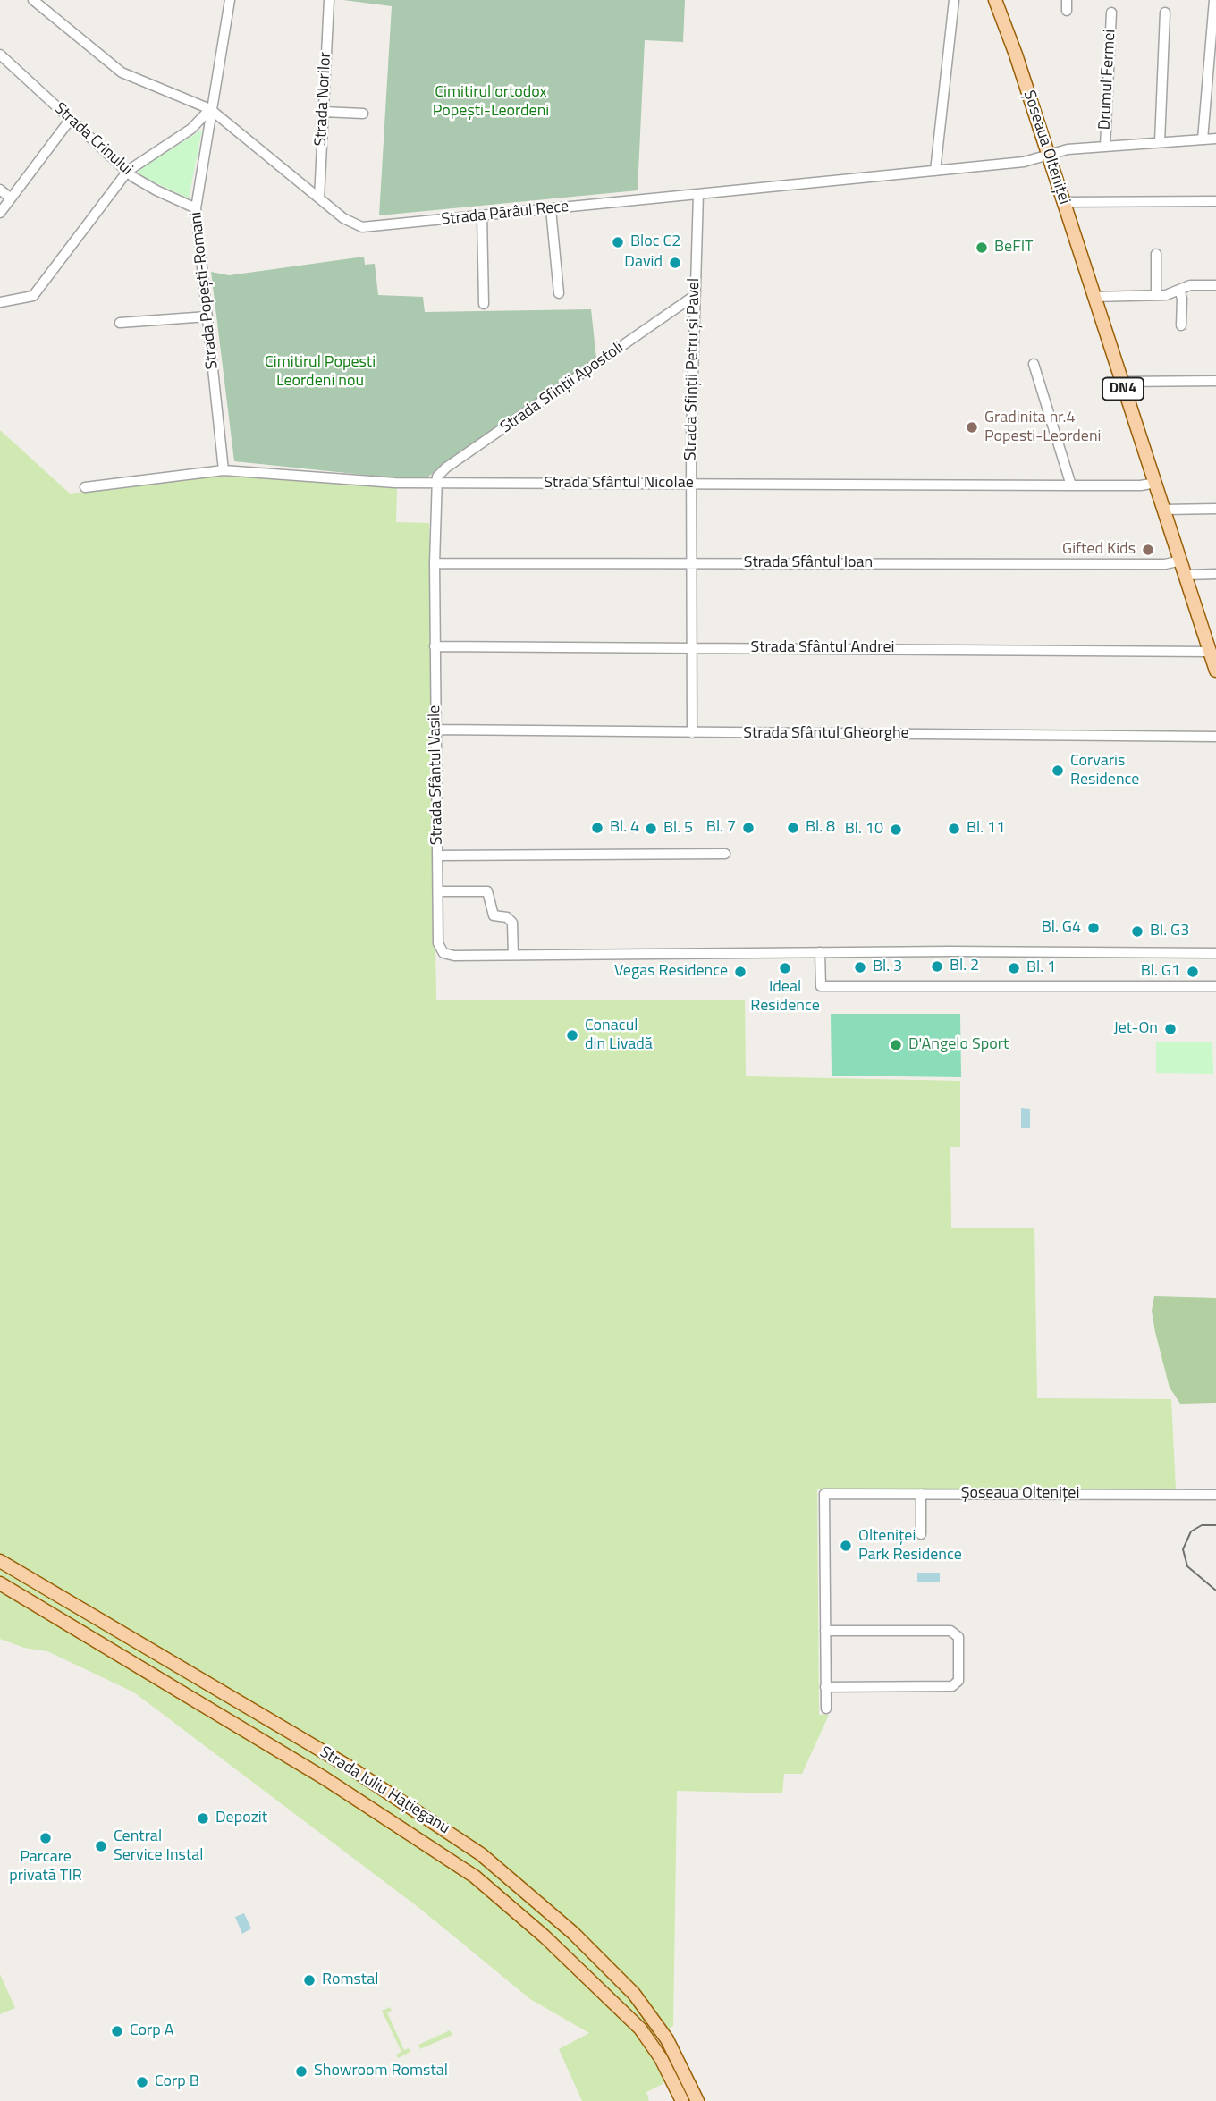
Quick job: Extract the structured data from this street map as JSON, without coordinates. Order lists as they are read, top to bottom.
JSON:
{
  "streets": {
    "main road": ["Șoseaua Olteniței", "DN4", "Strada Iuliu Hațieganu"],
    "street": [
      "Drumul Fermei",
      "Strada Norilor",
      "Strada Crinului",
      "Strada Pârâul Rece",
      "Strada Popești-Romani",
      "Strada Sfinții Petru și Pavel",
      "Strada Sfinții Apostoli",
      "Strada Sfântul Nicolae",
      "Strada Sfântul Ioan",
      "Strada Sfântul Andrei",
      "Strada Sfântul Gheorghe",
      "Strada Sfântul Vasile"
    ]
  },
  "crossings": [
    ["Drumul Fermei", "Șoseaua Olteniței"],
    ["Drumul Fermei", "Strada Pârâul Rece"],
    ["Strada Norilor", "Strada Pârâul Rece"],
    ["Strada Crinului", "Strada Popești-Romani"],
    ["Șoseaua Olteniței", "Strada Pârâul Rece"],
    ["Șoseaua Olteniței", "Strada Sfântul Nicolae"],
    ["Șoseaua Olteniței", "Strada Sfântul Ioan"],
    ["Șoseaua Olteniței", "Strada Sfântul Andrei"],
    ["Strada Pârâul Rece", "Strada Popești-Romani"],
    ["Strada Pârâul Rece", "Strada Sfinții Petru și Pavel"],
    ["Strada Popești-Romani", "Strada Sfântul Nicolae"],
    ["Strada Sfinții Petru și Pavel", "Strada Sfinții Apostoli"],
    ["Strada Sfinții Petru și Pavel", "Strada Sfântul Nicolae"],
    ["Strada Sfinții Petru și Pavel", "Strada Sfântul Ioan"],
    ["Strada Sfinții Petru și Pavel", "Strada Sfântul Andrei"],
    ["Strada Sfinții Petru și Pavel", "Strada Sfântul Gheorghe"],
    ["Strada Sfinții Apostoli", "Strada Sfântul Nicolae"],
    ["Strada Sfinții Apostoli", "Strada Sfântul Vasile"],
    ["Strada Sfântul Nicolae", "Strada Sfântul Vasile"],
    ["Strada Sfântul Ioan", "Strada Sfântul Vasile"],
    ["Strada Sfântul Andrei", "Strada Sfântul Vasile"],
    ["Strada Sfântul Gheorghe", "Strada Sfântul Vasile"]
  ],
  "parks": ["Cimitirul ortodox Popești-Leordeni", "Cimitirul Popesti Leordeni nou"],
  "places": [
    "Bloc C2",
    "BeFIT",
    "David",
    "Gradinita nr.4 Popesti-Leordeni",
    "Gifted Kids",
    "Corvaris Residence",
    "Bl. 4",
    "Bl. 7",
    "Bl. 8",
    "Bl. 5",
    "Bl. 11",
    "Bl. 10",
    "Bl. G4",
    "Bl. G3",
    "Bl. 2",
    "Bl. 3",
    "Ideal Residence",
    "Bl. 1",
    "Vegas Residence",
    "Bl. G1",
    "Jet-On",
    "Conacul din Livadă",
    "D'Angelo Sport",
    "Olteniței Park Residence",
    "Depozit",
    "Parcare privată TIR",
    "Central Service Instal",
    "Romstal",
    "Corp A",
    "Showroom Romstal",
    "Corp B"
  ]
}
